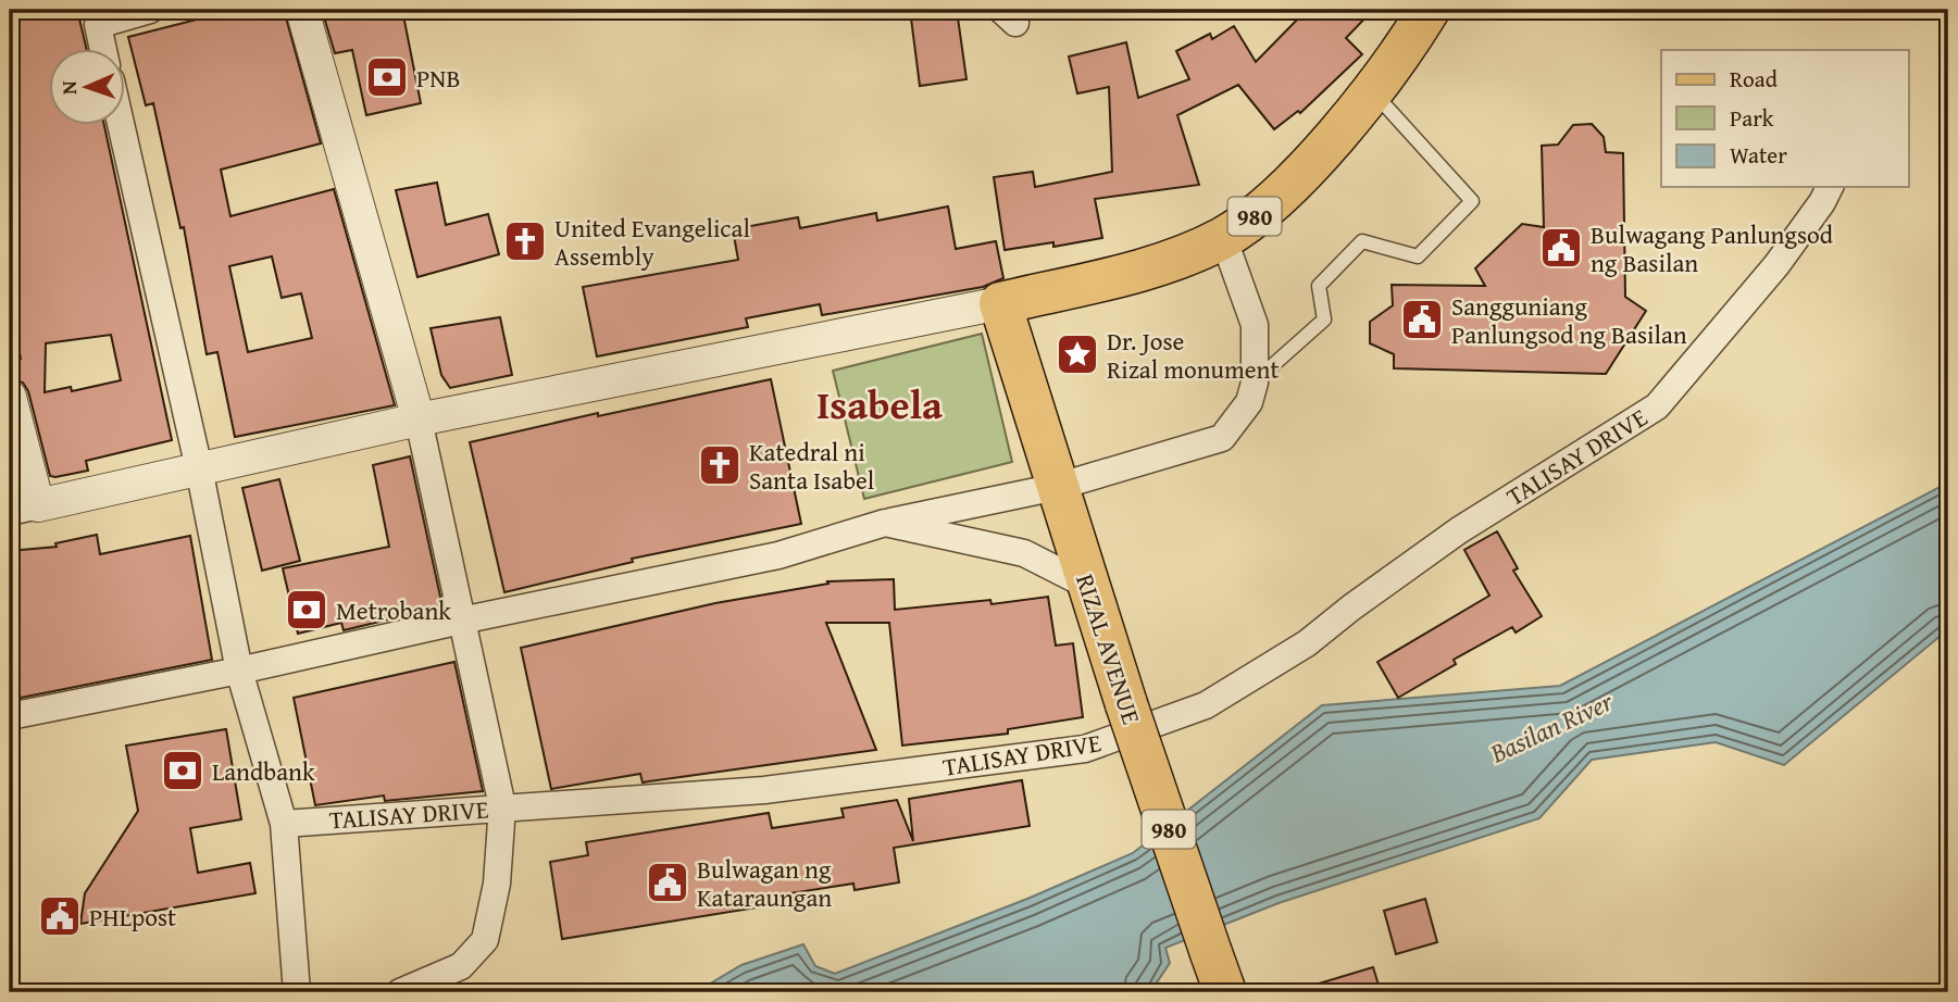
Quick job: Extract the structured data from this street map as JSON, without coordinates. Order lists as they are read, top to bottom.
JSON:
{
  "streets": {
    "main road": ["980", "RIZAL AVENUE"],
    "street": ["TALISAY DRIVE"]
  },
  "crossings": [
    ["980", "RIZAL AVENUE"]
  ],
  "districts": ["Isabela"],
  "water": ["Basilan River"],
  "places": {
    "bank": ["PNB", "Metrobank", "Landbank"],
    "church": ["United Evangelical Assembly", "Katedral ni Santa Isabel"],
    "public building": [
      "Bulwagang Panlungsod ng Basilan",
      "Sangguniang Panlungsod ng Basilan",
      "Bulwagan ng Kataraungan",
      "PHLpost"
    ],
    "place": ["Dr. Jose Rizal monument"]
  },
  "legend": ["Road", "Park", "Water"],
  "north": "left"
}
